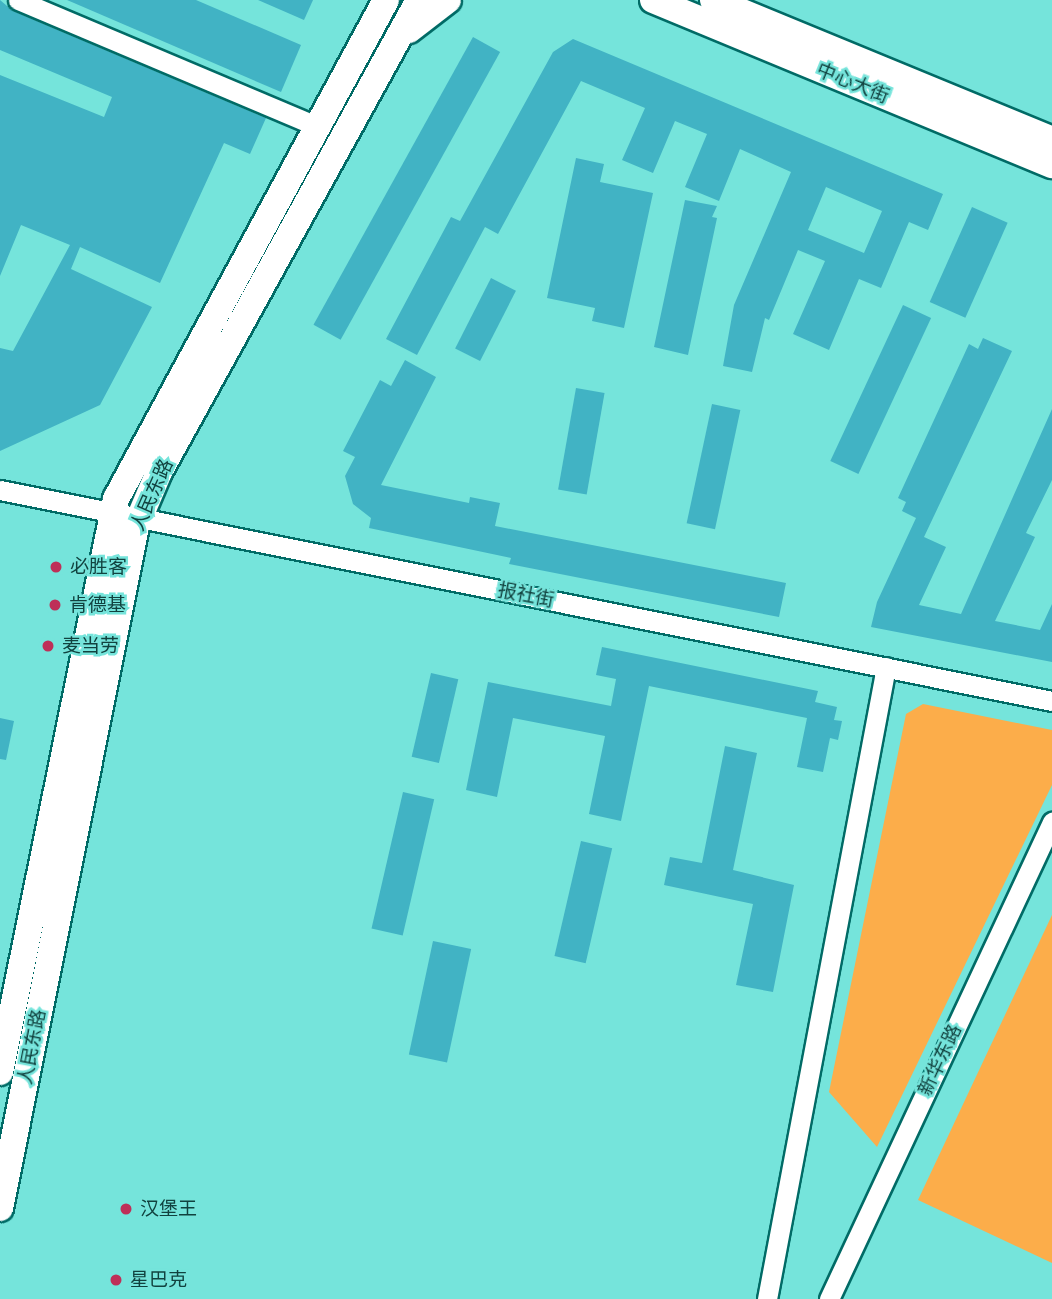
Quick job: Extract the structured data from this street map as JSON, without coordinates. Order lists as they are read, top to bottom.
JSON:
{
  "streets": {
    "main road": ["中心大街", "人民东路"],
    "street": ["报社街", "新华东路"]
  },
  "crossings": [
    ["人民东路", "报社街"]
  ],
  "places": [
    "必胜客",
    "肯德基",
    "麦当劳",
    "汉堡王",
    "星巴克"
  ]
}
